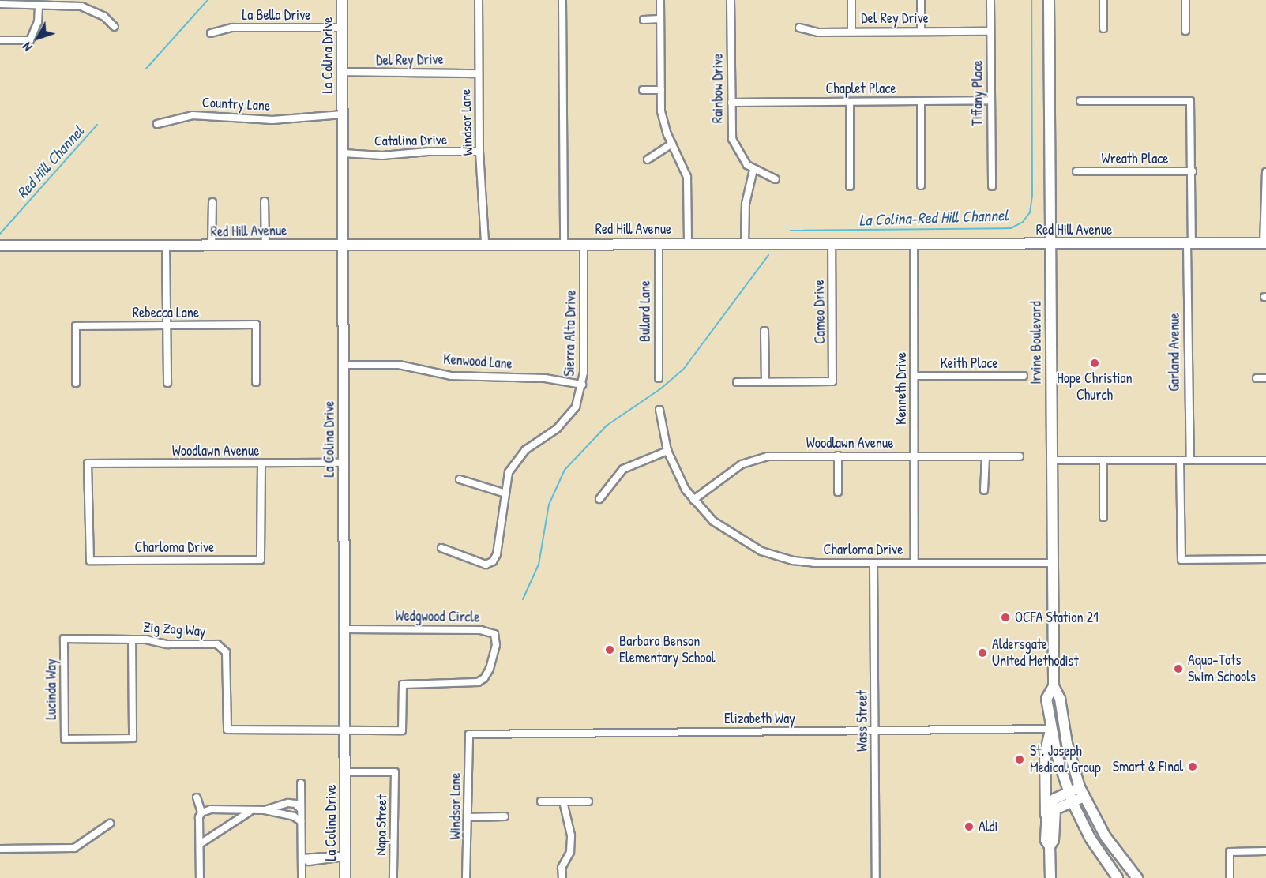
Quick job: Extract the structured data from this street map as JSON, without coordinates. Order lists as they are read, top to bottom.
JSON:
{
  "streets": {
    "main road": ["La Colina Drive", "Red Hill Avenue", "Irvine Boulevard"],
    "street": [
      "La Bella Drive",
      "Del Rey Drive",
      "Rainbow Drive",
      "Chaplet Place",
      "Tiffany Place",
      "Country Lane",
      "Windsor Lane",
      "Catalina Drive",
      "Wreath Place",
      "Bullard Lane",
      "Cameo Drive",
      "Rebecca Lane",
      "Sierra Alta Drive",
      "Garland Avenue",
      "Kenwood Lane",
      "Keith Place",
      "Kenneth Drive",
      "Woodlawn Avenue",
      "Charloma Drive",
      "Wedgwood Circle",
      "Zig Zag Way",
      "Lucinda Way",
      "Elizabeth Way",
      "Wass Street",
      "Napa Street"
    ]
  },
  "crossings": [
    ["La Bella Drive", "La Colina Drive"],
    ["Del Rey Drive", "La Colina Drive"],
    ["Del Rey Drive", "Tiffany Place"],
    ["Del Rey Drive", "Windsor Lane"],
    ["La Colina Drive", "Country Lane"],
    ["La Colina Drive", "Catalina Drive"],
    ["La Colina Drive", "Red Hill Avenue"],
    ["La Colina Drive", "Kenwood Lane"],
    ["La Colina Drive", "Woodlawn Avenue"],
    ["La Colina Drive", "Wedgwood Circle"],
    ["La Colina Drive", "Zig Zag Way"],
    ["La Colina Drive", "Napa Street"],
    ["Rainbow Drive", "Chaplet Place"],
    ["Chaplet Place", "Tiffany Place"],
    ["Windsor Lane", "Catalina Drive"],
    ["Windsor Lane", "Red Hill Avenue"],
    ["Windsor Lane", "Elizabeth Way"],
    ["Wreath Place", "Garland Avenue"],
    ["Red Hill Avenue", "Bullard Lane"],
    ["Red Hill Avenue", "Cameo Drive"],
    ["Red Hill Avenue", "Sierra Alta Drive"],
    ["Red Hill Avenue", "Irvine Boulevard"],
    ["Red Hill Avenue", "Garland Avenue"],
    ["Red Hill Avenue", "Kenneth Drive"],
    ["Sierra Alta Drive", "Kenwood Lane"],
    ["Irvine Boulevard", "Charloma Drive"],
    ["Irvine Boulevard", "Elizabeth Way"],
    ["Keith Place", "Kenneth Drive"],
    ["Kenneth Drive", "Woodlawn Avenue"],
    ["Kenneth Drive", "Charloma Drive"],
    ["Woodlawn Avenue", "Charloma Drive"],
    ["Charloma Drive", "Wass Street"],
    ["Wedgwood Circle", "Zig Zag Way"],
    ["Zig Zag Way", "Lucinda Way"],
    ["Elizabeth Way", "Wass Street"]
  ],
  "water": ["Red Hill Channel", "La Colina-Red Hill Channel"],
  "places": [
    "Hope Christian Church",
    "OCFA Station 21",
    "Barbara Benson Elementary School",
    "Aldersgate United Methodist",
    "Aqua-Tots Swim Schools",
    "St. Joseph Medical Group",
    "Smart & Final",
    "Aldi"
  ],
  "north": "bottom left"
}
